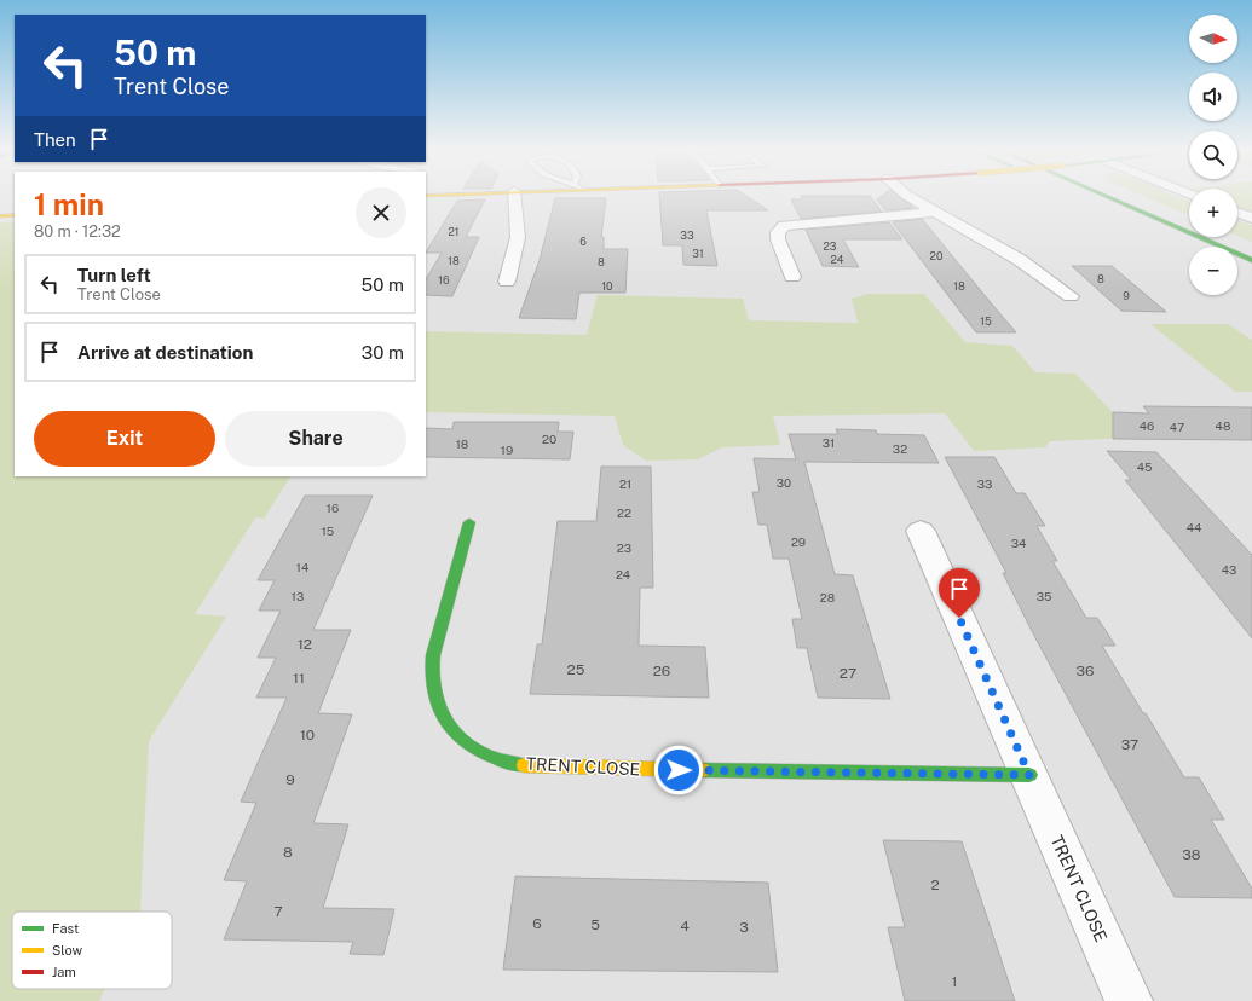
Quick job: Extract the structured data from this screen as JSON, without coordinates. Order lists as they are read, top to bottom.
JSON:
{
  "streets": {
    "street": ["TRENT CLOSE"]
  },
  "house_numbers": [
    "21",
    "33",
    "6",
    "23",
    "31",
    "20",
    "24",
    "18",
    "8",
    "8",
    "16",
    "10",
    "18",
    "9",
    "15",
    "46",
    "48",
    "47",
    "20",
    "31",
    "18",
    "32",
    "19",
    "45",
    "30",
    "21",
    "33",
    "16",
    "22",
    "44",
    "15",
    "29",
    "34",
    "23",
    "14",
    "43",
    "24",
    "13",
    "35",
    "28",
    "12",
    "25",
    "26",
    "36",
    "27",
    "11",
    "10",
    "37",
    "9",
    "8",
    "38",
    "2",
    "7",
    "6",
    "5",
    "4",
    "3",
    "1"
  ],
  "legend": ["Fast", "Slow", "Jam"],
  "north": "right",
  "page": {
    "map_buttons": ["+", "−"],
    "turn": ["50 m", "Trent Close"],
    "then": "Then",
    "heading": ["1 min", "80 m · 12:32"],
    "list": [
      {
        "name": "Turn left",
        "note": "Trent Close",
        "value": "50 m"
      },
      {
        "name": "Arrive at destination",
        "value": "30 m"
      }
    ],
    "buttons": ["Exit", "Share"]
  }
}
